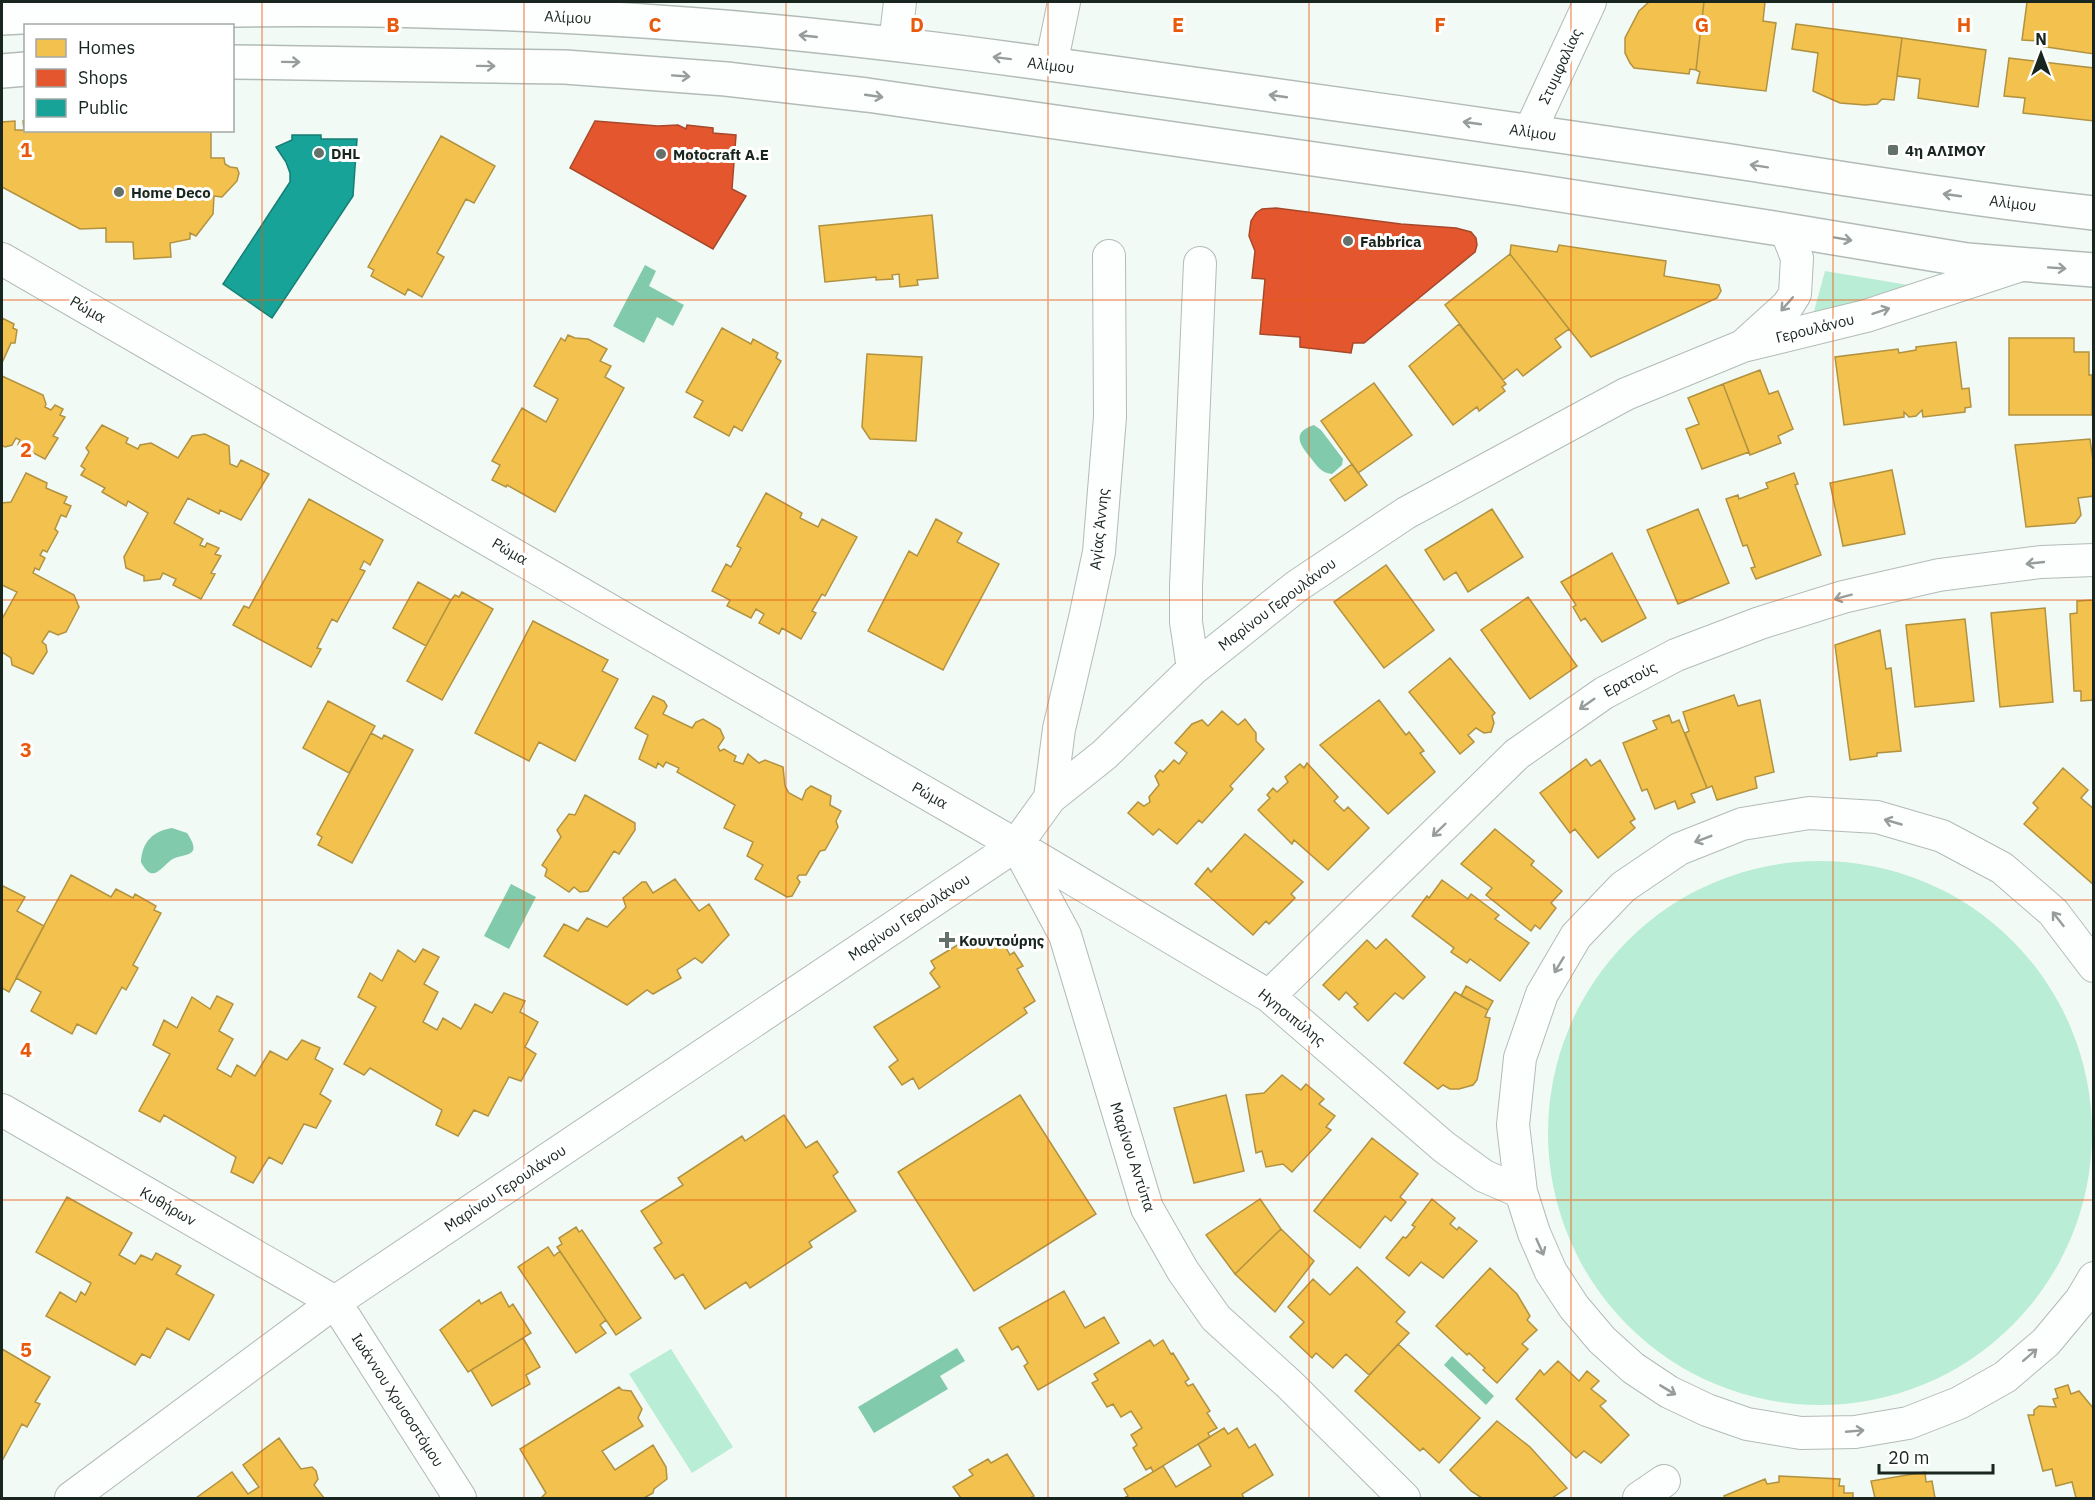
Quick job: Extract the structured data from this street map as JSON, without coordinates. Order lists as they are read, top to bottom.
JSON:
{
  "streets": {
    "main road": ["Αλίμου"],
    "street": [
      "Στυμφαλίας",
      "Ρώμα",
      "Γερουλάνου",
      "Αγίας Άννης",
      "Μαρίνου Γερουλάνου",
      "Ερατούς",
      "Ηγησιπύλης",
      "Μαρίνου Αντύπα",
      "Κυθήρων",
      "Ιωάννου Χρυσοστόμου"
    ]
  },
  "crossings": [
    ["Αλίμου", "Στυμφαλίας"],
    ["Ρώμα", "Μαρίνου Γερουλάνου"],
    ["Ρώμα", "Ηγησιπύλης"],
    ["Ρώμα", "Μαρίνου Αντύπα"],
    ["Γερουλάνου", "Μαρίνου Γερουλάνου"],
    ["Αγίας Άννης", "Μαρίνου Γερουλάνου"],
    ["Μαρίνου Γερουλάνου", "Ηγησιπύλης"],
    ["Μαρίνου Γερουλάνου", "Μαρίνου Αντύπα"],
    ["Μαρίνου Γερουλάνου", "Κυθήρων"],
    ["Μαρίνου Γερουλάνου", "Ιωάννου Χρυσοστόμου"],
    ["Ερατούς", "Ηγησιπύλης"],
    ["Ηγησιπύλης", "Μαρίνου Αντύπα"],
    ["Κυθήρων", "Ιωάννου Χρυσοστόμου"]
  ],
  "one_way": ["Ερατούς"],
  "places": {
    "transit": ["4η ΑΛΙΜΟΥ"],
    "other": [
      "DHL",
      "Motocraft Α.Ε",
      "Home Deco",
      "Fabbrica"
    ],
    "health": ["Κουντούρης"]
  },
  "legend": ["Homes", "Shops", "Public"],
  "scale_bar": "20 m",
  "north": "top",
  "grid": {
    "columns": [
      "B",
      "C",
      "D",
      "E",
      "F",
      "G",
      "H"
    ],
    "rows": [
      "1",
      "2",
      "3",
      "4",
      "5"
    ]
  }
}
